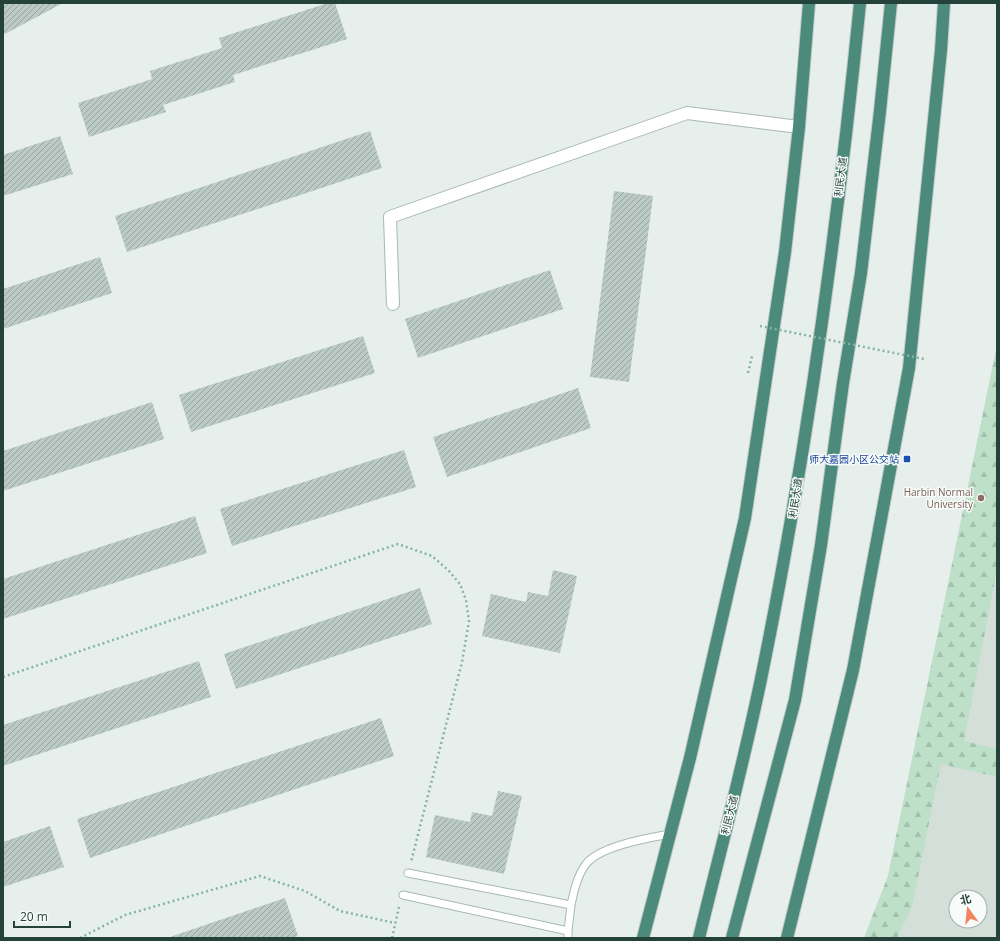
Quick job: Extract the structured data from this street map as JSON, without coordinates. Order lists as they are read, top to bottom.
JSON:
{
  "streets": {
    "highway": ["利民大道"]
  },
  "places": {
    "transit": ["师大嘉园小区公交站"],
    "other": ["Harbin Normal University"]
  },
  "scale_bar": "20 m",
  "north": "top"
}
